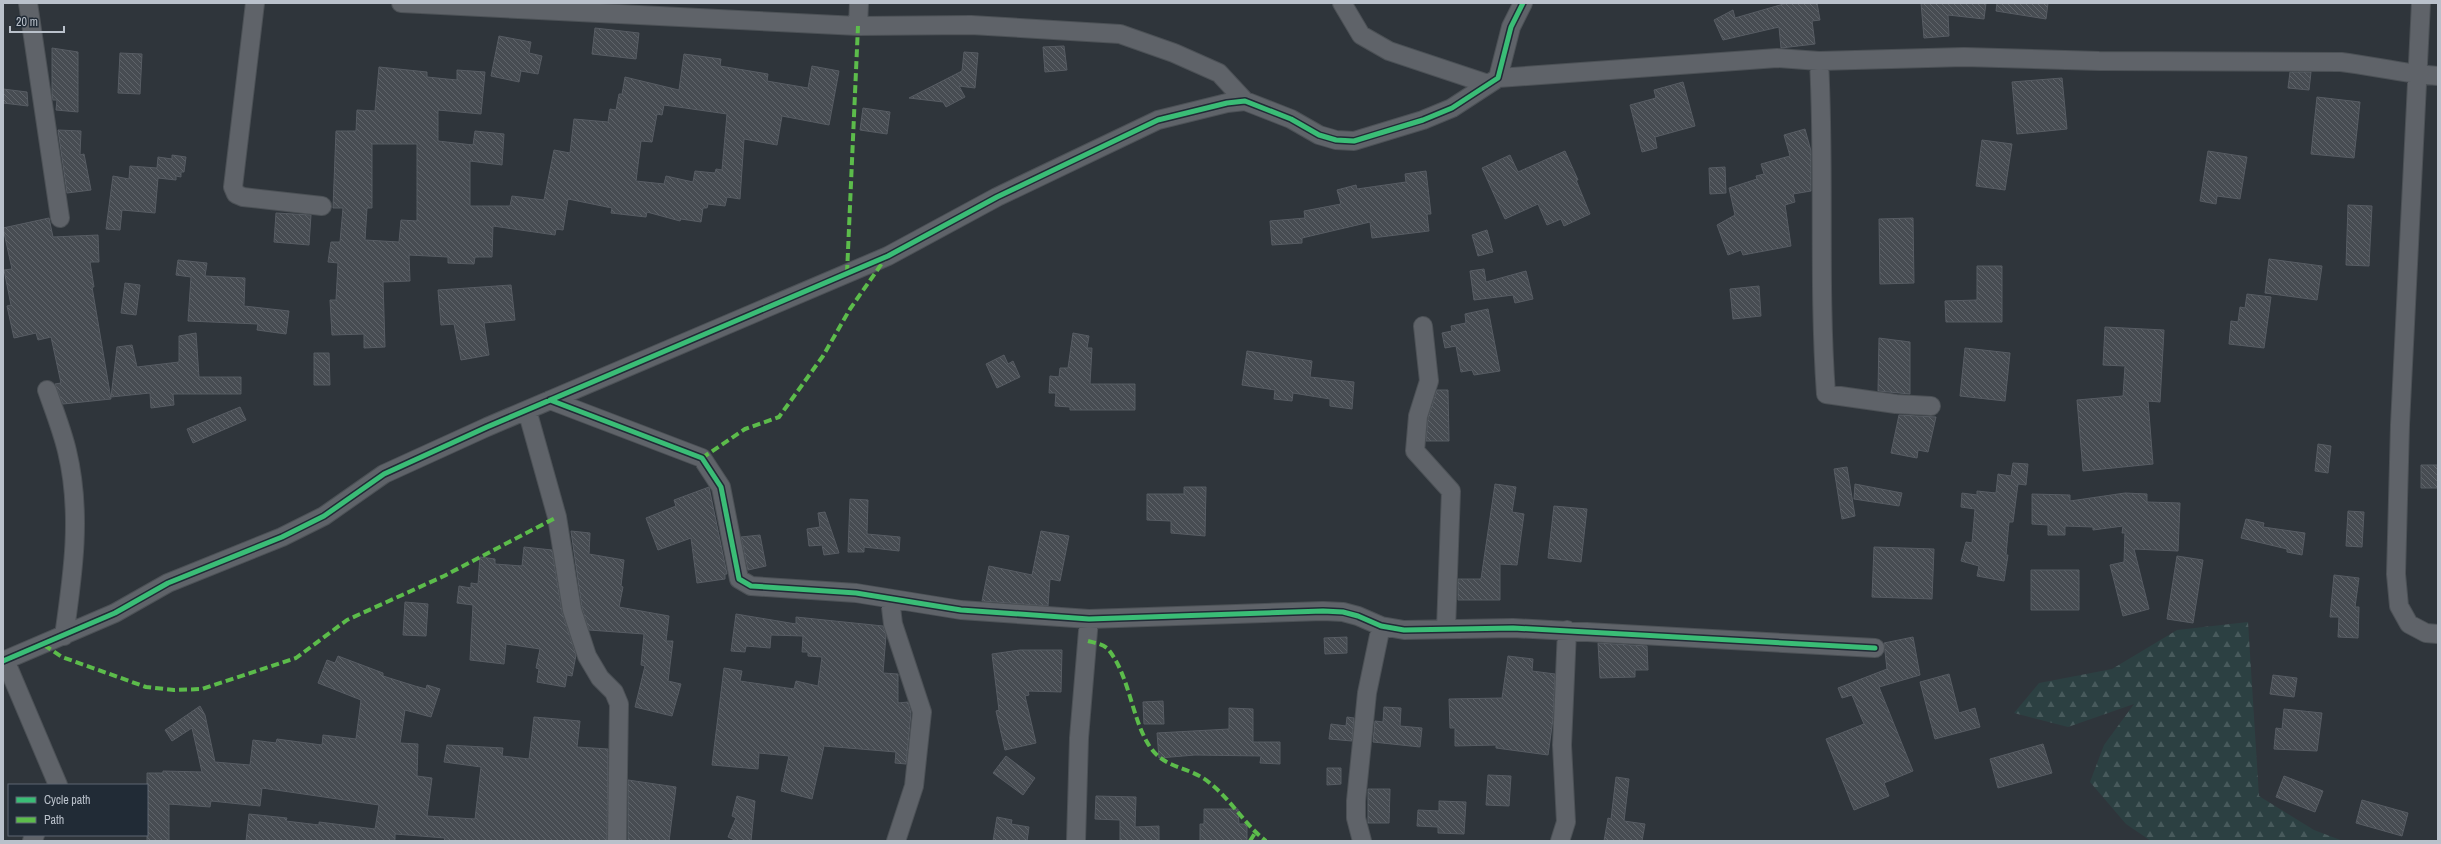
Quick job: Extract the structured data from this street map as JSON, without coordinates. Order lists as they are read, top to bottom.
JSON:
{
  "legend": ["Cycle path", "Path"],
  "scale_bar": "20 m"
}
